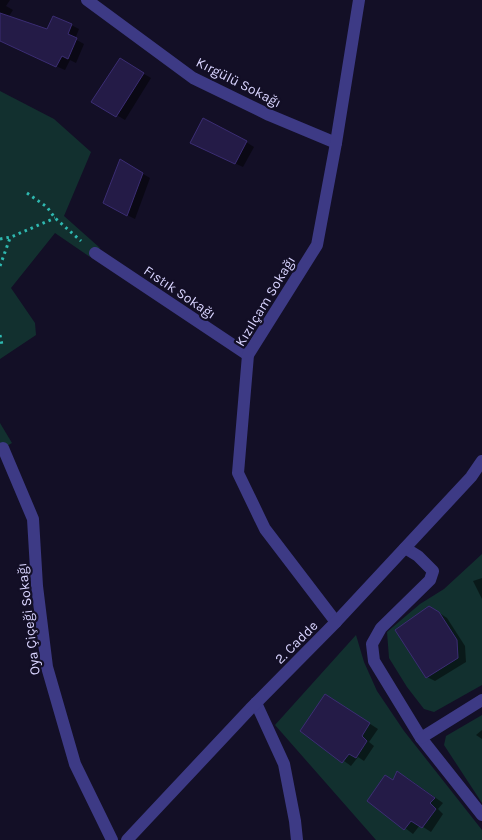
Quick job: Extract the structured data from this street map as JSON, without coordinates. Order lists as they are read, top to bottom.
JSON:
{
  "streets": {
    "street": [
      "Kırgülü Sokağı",
      "Fıstık Sokağı",
      "Kızılçam Sokağı",
      "Oya Çiçeği Sokağı",
      "2. Cadde"
    ]
  },
  "crossings": [
    ["Kırgülü Sokağı", "Kızılçam Sokağı"],
    ["Fıstık Sokağı", "Kızılçam Sokağı"],
    ["Kızılçam Sokağı", "2. Cadde"]
  ]
}
